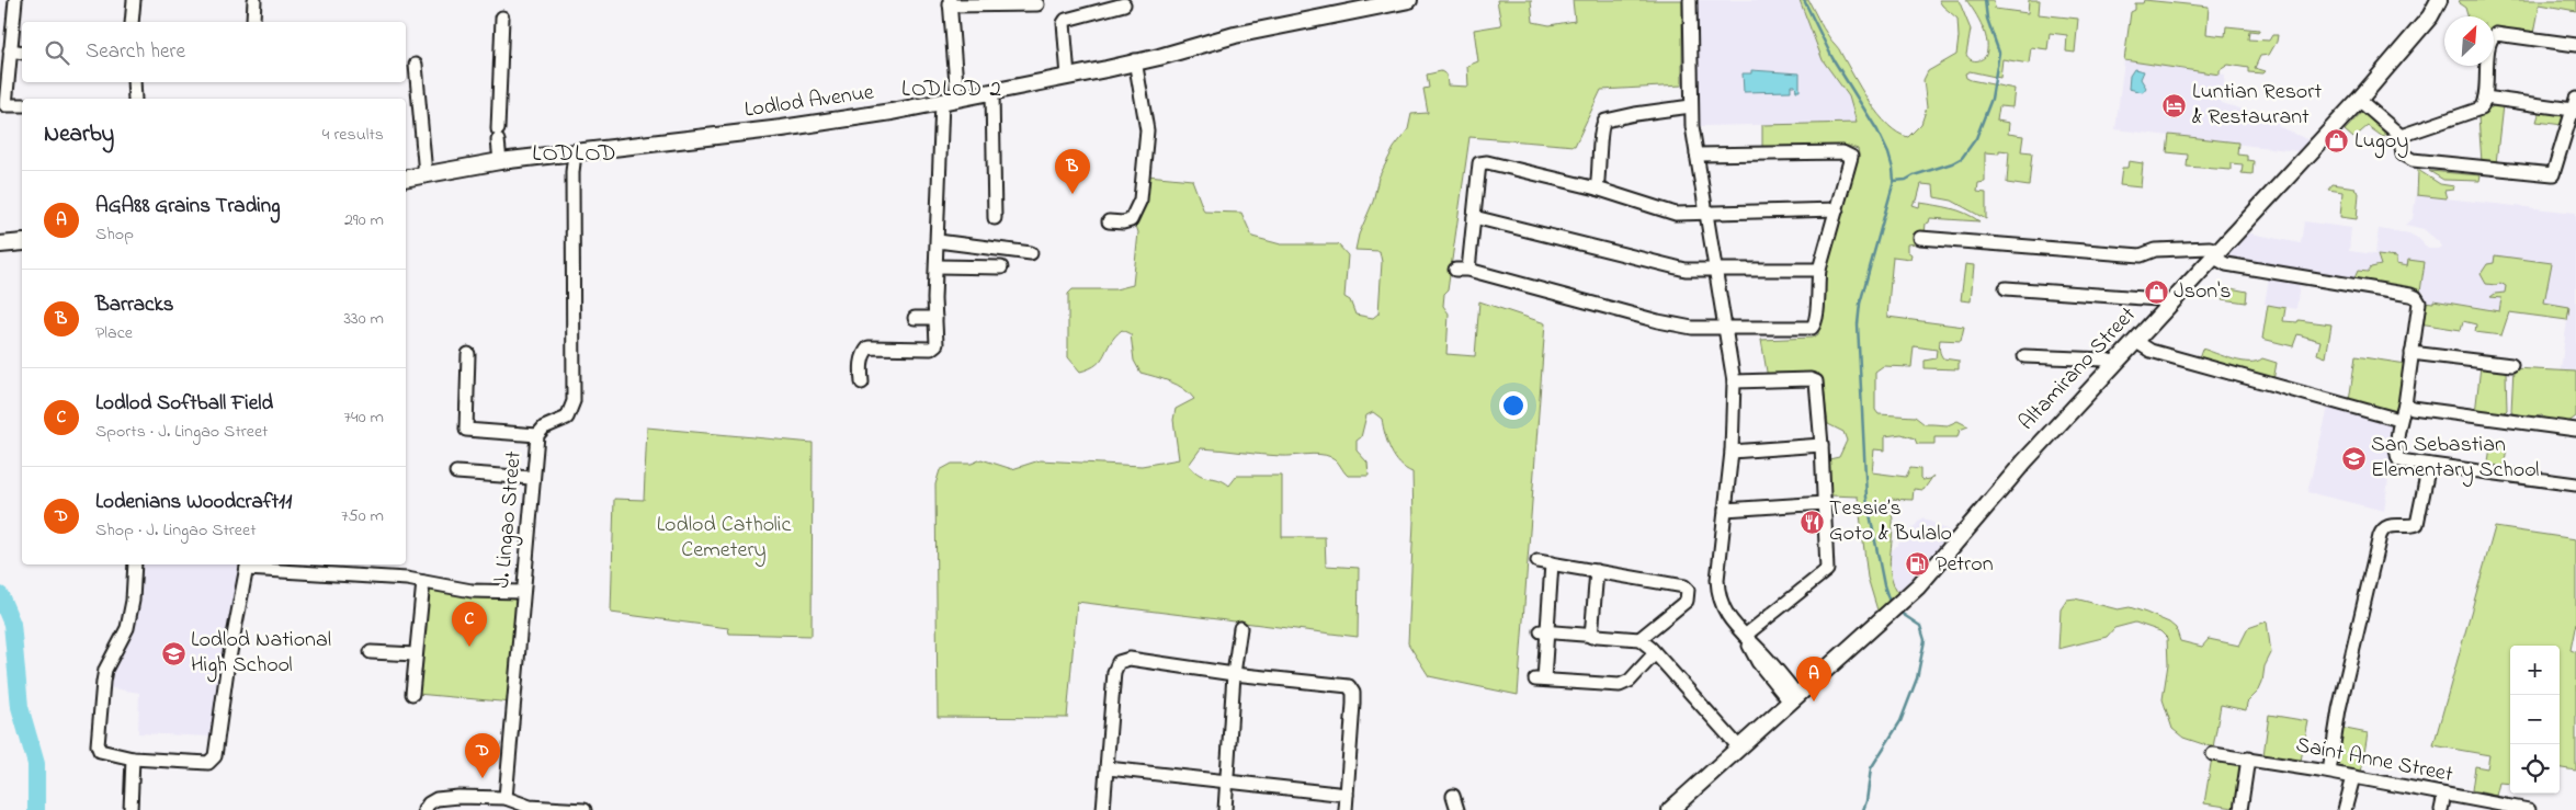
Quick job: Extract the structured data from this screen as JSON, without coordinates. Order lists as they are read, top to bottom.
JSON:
{
  "streets": {
    "main road": ["Lodlod Avenue", "Altamirano Street"],
    "street": ["J. Lingao Street", "Saint Anne Street"]
  },
  "crossings": [
    ["Lodlod Avenue", "J. Lingao Street"]
  ],
  "districts": ["LODLOD 2", "LODLOD"],
  "parks": ["Lodlod Catholic Cemetery"],
  "places": {
    "hotel": ["Luntian Resort & Restaurant"],
    "shop": ["Lugoy", "Json's"],
    "school or university": ["San Sebastian Elementary School", "Lodlod National High School"],
    "restaurant": ["Tessie’s Goto & Bulalo"],
    "fuel station": ["Petron"]
  },
  "north": "top right",
  "page": {
    "search": "Search here",
    "heading": ["Nearby", "4 results"],
    "pins": [
      "B",
      "C",
      "A",
      "D"
    ],
    "list": [
      {
        "mark": "A",
        "name": "AGA88 Grains Trading",
        "note": "Shop",
        "value": "290 m"
      },
      {
        "mark": "B",
        "name": "Barracks",
        "note": "Place",
        "value": "330 m"
      },
      {
        "mark": "C",
        "name": "Lodlod Softball Field",
        "note": "Sports · J. Lingao Street",
        "value": "740 m"
      },
      {
        "mark": "D",
        "name": "Lodenians Woodcraft11",
        "note": "Shop · J. Lingao Street",
        "value": "750 m"
      }
    ],
    "map_buttons": ["+", "−"]
  }
}
